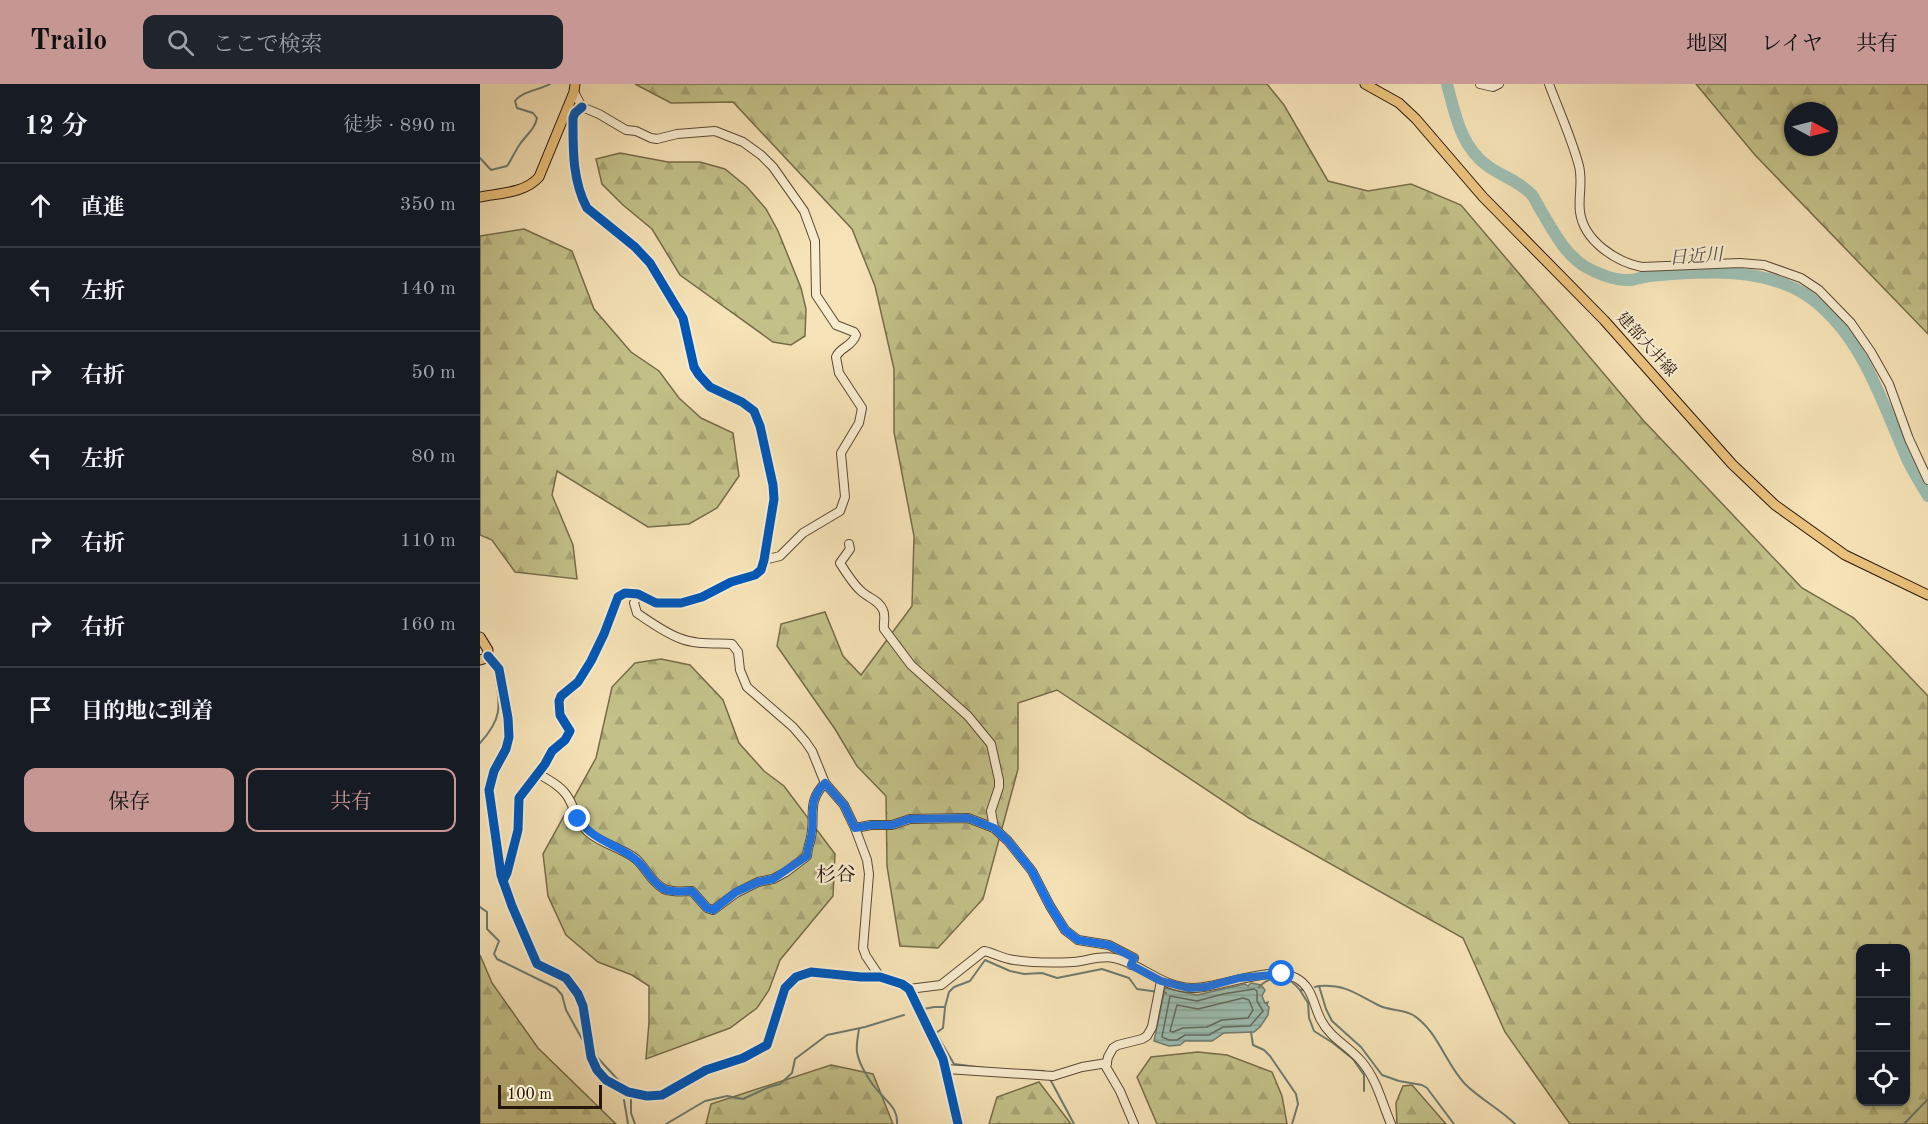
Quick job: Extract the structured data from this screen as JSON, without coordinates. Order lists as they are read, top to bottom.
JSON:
{
  "streets": {
    "main road": ["建部大井線"]
  },
  "districts": ["杉谷"],
  "water": ["日近川"],
  "scale_bar": "100 m",
  "north": "right",
  "page": {
    "header": "Trailo",
    "search": "ここで検索",
    "nav": ["地図", "レイヤ", "共有"],
    "heading": ["12 分", "徒歩 · 890 m"],
    "list": [
      ["直進", "350 m"],
      ["左折", "140 m"],
      ["右折", "50 m"],
      ["左折", "80 m"],
      ["右折", "110 m"],
      ["右折", "160 m"],
      "目的地に到着"
    ],
    "buttons": ["保存", "共有"],
    "map_buttons": ["+", "−"],
    "scale": "100 m"
  }
}
